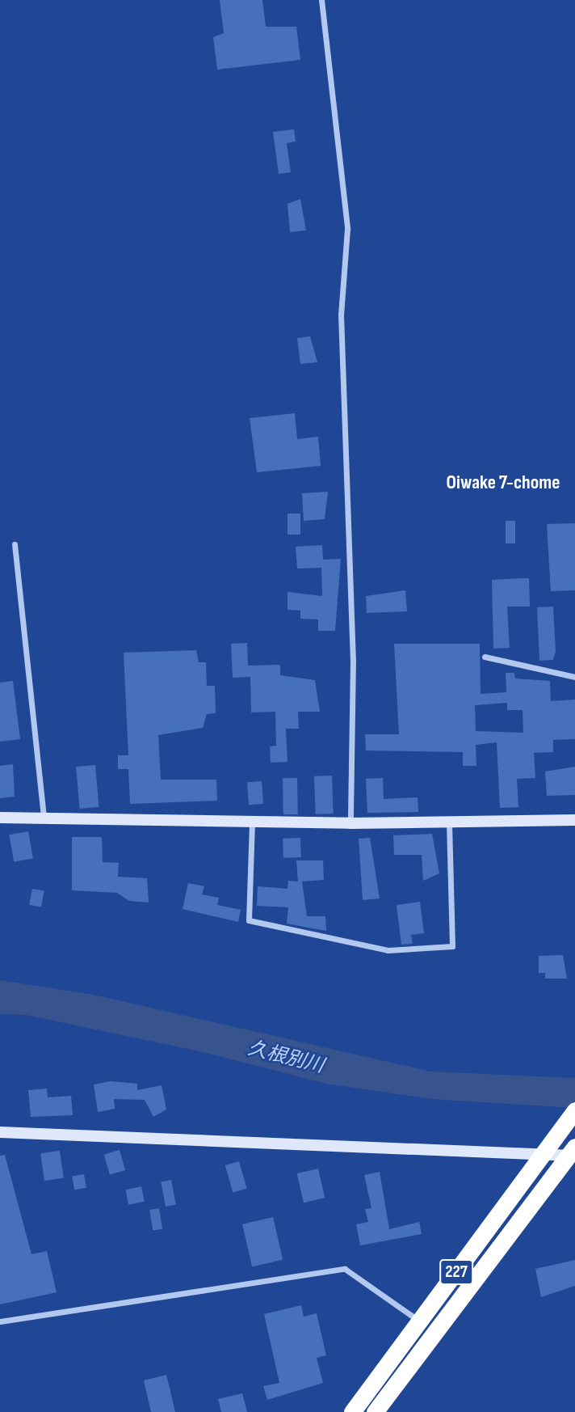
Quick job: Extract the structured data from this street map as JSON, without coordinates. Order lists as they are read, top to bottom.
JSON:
{
  "streets": {
    "highway": ["227"]
  },
  "districts": ["Oiwake 7-chome"],
  "water": ["久根別川"]
}
